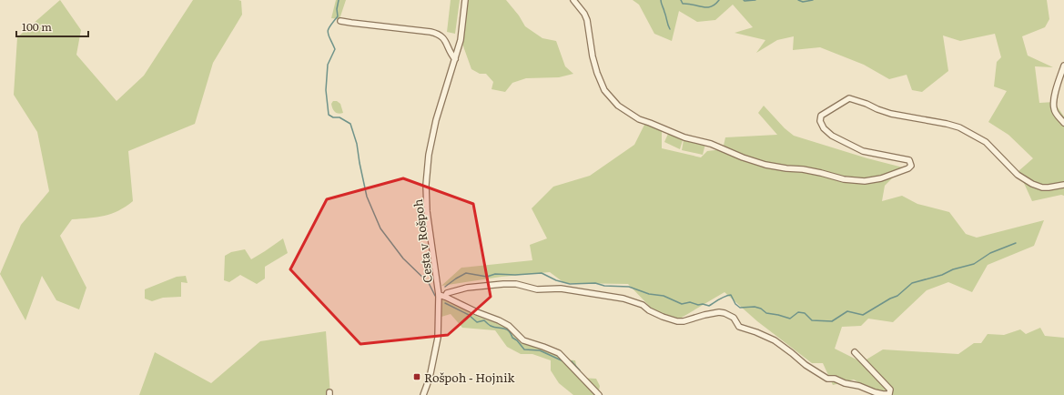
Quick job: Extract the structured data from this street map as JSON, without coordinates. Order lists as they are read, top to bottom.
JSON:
{
  "streets": {
    "street": ["Cesta v Rošpoh"]
  },
  "places": {
    "transit": ["Rošpoh - Hojnik"]
  },
  "scale_bar": "100 m"
}
